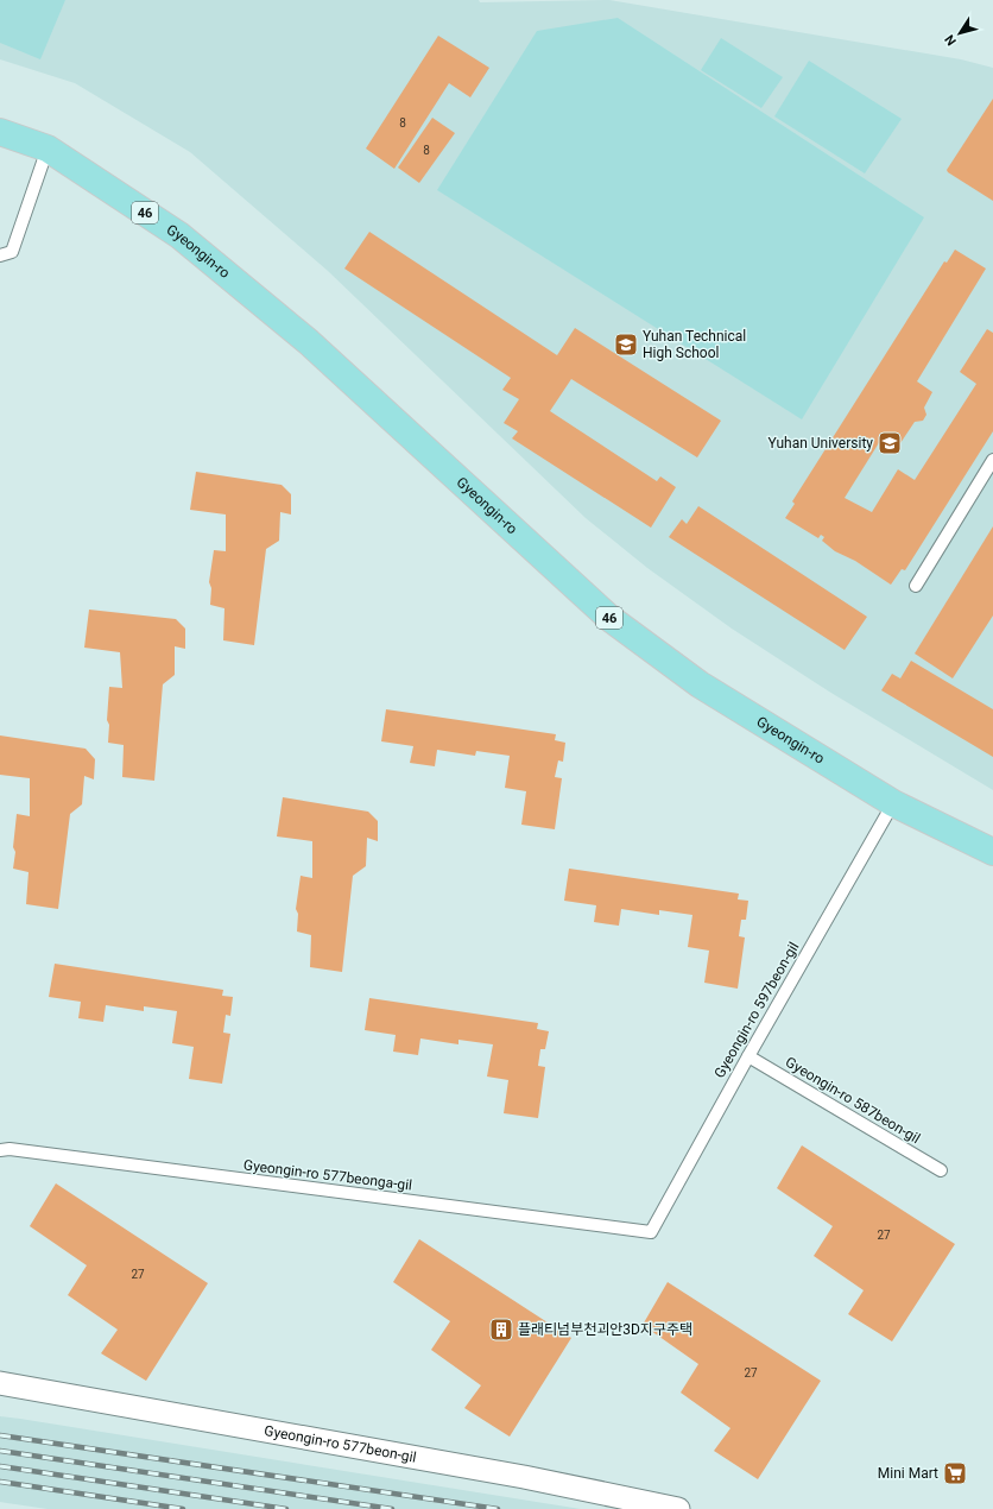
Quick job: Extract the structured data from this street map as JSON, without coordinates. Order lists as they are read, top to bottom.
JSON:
{
  "streets": {
    "main road": ["46", "Gyeongin-ro"],
    "street": ["Gyeongin-ro 577beon-gil"],
    "lane": ["Gyeongin-ro 597beon-gil", "Gyeongin-ro 587beon-gil", "Gyeongin-ro 577beonga-gil"]
  },
  "crossings": [
    ["Gyeongin-ro", "Gyeongin-ro 597beon-gil"],
    ["Gyeongin-ro 597beon-gil", "Gyeongin-ro 587beon-gil"],
    ["Gyeongin-ro 597beon-gil", "Gyeongin-ro 577beonga-gil"]
  ],
  "places": {
    "school or university": ["Yuhan Technical High School", "Yuhan University"],
    "building": ["플래티넘부천괴안3D지구주택"],
    "supermarket": ["Mini Mart"]
  },
  "house_numbers": [
    "8",
    "8",
    "27",
    "27",
    "27"
  ],
  "north": "bottom left"
}
